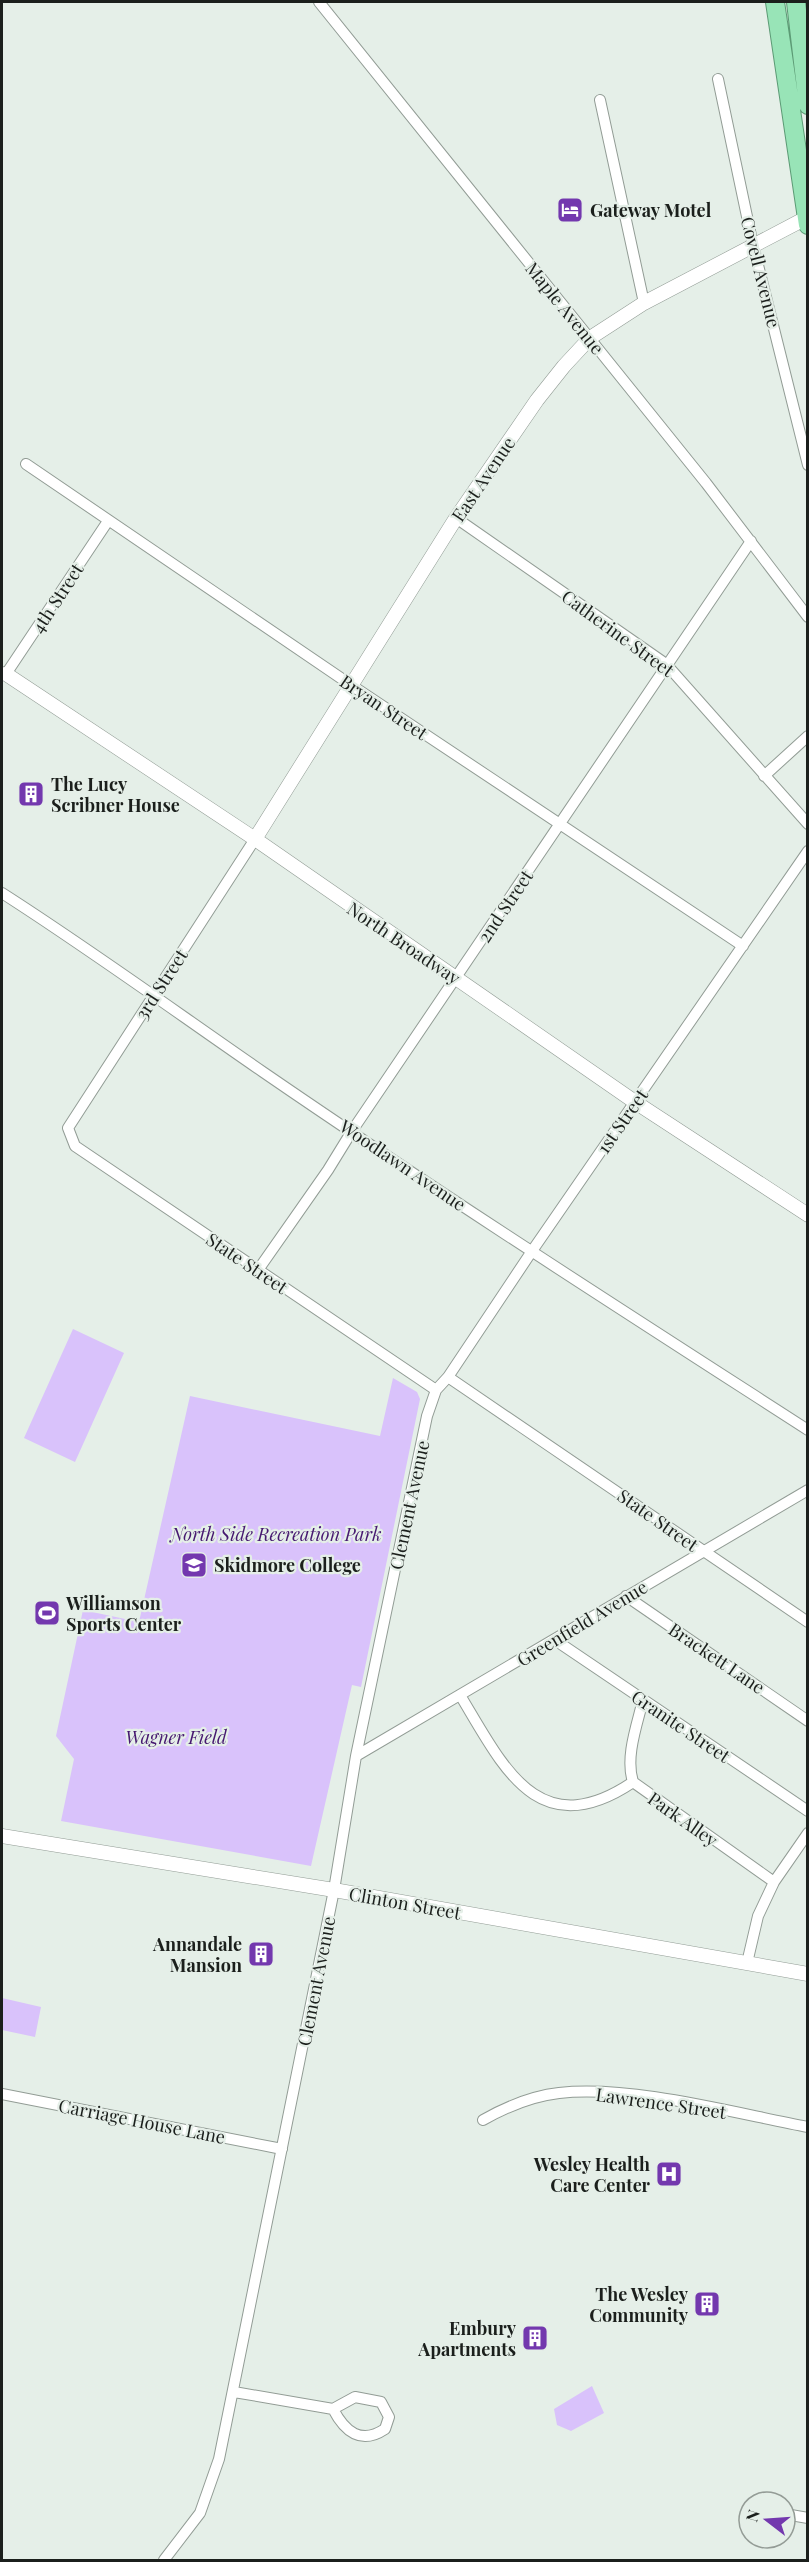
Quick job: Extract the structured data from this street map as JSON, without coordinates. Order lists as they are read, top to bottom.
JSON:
{
  "streets": {
    "street": [
      "Covell Avenue",
      "Maple Avenue",
      "East Avenue",
      "4th Street",
      "Catherine Street",
      "Bryan Street",
      "2nd Street",
      "North Broadway",
      "3rd Street",
      "1st Street",
      "Woodlawn Avenue",
      "State Street",
      "Clement Avenue",
      "Greenfield Avenue",
      "Brackett Lane",
      "Granite Street",
      "Park Alley",
      "Clinton Street",
      "Lawrence Street",
      "Carriage House Lane"
    ]
  },
  "crossings": [
    ["Covell Avenue", "East Avenue"],
    ["Maple Avenue", "East Avenue"],
    ["Maple Avenue", "2nd Street"],
    ["East Avenue", "Catherine Street"],
    ["East Avenue", "Bryan Street"],
    ["East Avenue", "North Broadway"],
    ["East Avenue", "3rd Street"],
    ["4th Street", "Bryan Street"],
    ["4th Street", "North Broadway"],
    ["Catherine Street", "2nd Street"],
    ["Bryan Street", "2nd Street"],
    ["Bryan Street", "1st Street"],
    ["2nd Street", "North Broadway"],
    ["2nd Street", "Woodlawn Avenue"],
    ["2nd Street", "State Street"],
    ["North Broadway", "3rd Street"],
    ["North Broadway", "1st Street"],
    ["3rd Street", "Woodlawn Avenue"],
    ["3rd Street", "State Street"],
    ["1st Street", "Woodlawn Avenue"],
    ["1st Street", "State Street"],
    ["1st Street", "Clement Avenue"],
    ["State Street", "Clement Avenue"],
    ["State Street", "Greenfield Avenue"],
    ["Clement Avenue", "Greenfield Avenue"],
    ["Clement Avenue", "Clinton Street"],
    ["Clement Avenue", "Carriage House Lane"],
    ["Greenfield Avenue", "Brackett Lane"],
    ["Greenfield Avenue", "Granite Street"],
    ["Greenfield Avenue", "Park Alley"],
    ["Granite Street", "Park Alley"]
  ],
  "parks": ["North Side Recreation Park", "Wagner Field"],
  "places": {
    "hotel": ["Gateway Motel"],
    "building": [
      "The Lucy Scribner House",
      "Annandale Mansion",
      "The Wesley Community",
      "Embury Apartments"
    ],
    "school or university": ["Skidmore College"],
    "sports": ["Williamson Sports Center"],
    "hospital": ["Wesley Health Care Center"]
  },
  "north": "left"
}
